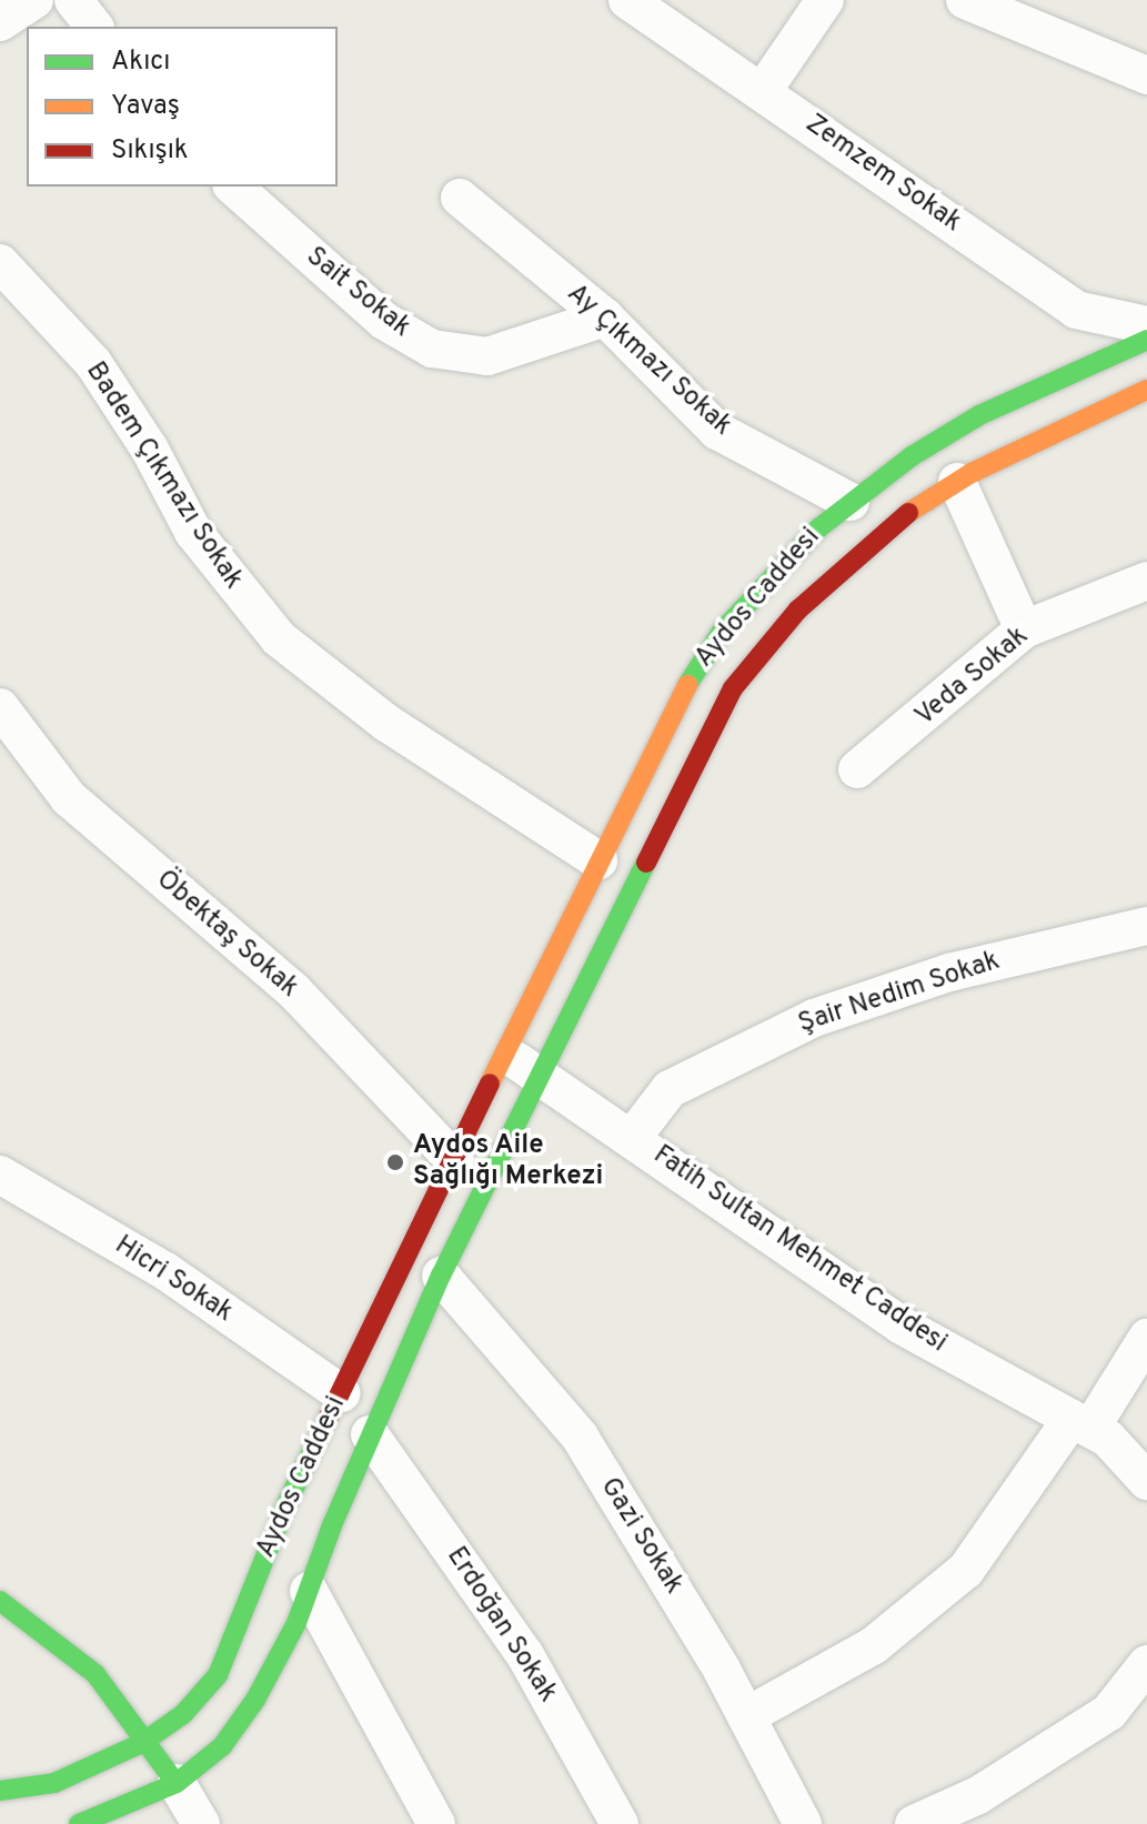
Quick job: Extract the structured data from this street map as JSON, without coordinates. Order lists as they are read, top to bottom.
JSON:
{
  "streets": {
    "main road": ["Aydos Caddesi"],
    "street": [
      "Zemzem Sokak",
      "Sait Sokak",
      "Ay Çıkmazı Sokak",
      "Badem Çıkmazı Sokak",
      "Veda Sokak",
      "Öbektaş Sokak",
      "Şair Nedim Sokak",
      "Fatih Sultan Mehmet Caddesi",
      "Hicri Sokak",
      "Gazi Sokak",
      "Erdoğan Sokak"
    ]
  },
  "crossings": [
    ["Sait Sokak", "Ay Çıkmazı Sokak"],
    ["Ay Çıkmazı Sokak", "Aydos Caddesi"],
    ["Badem Çıkmazı Sokak", "Aydos Caddesi"],
    ["Aydos Caddesi", "Öbektaş Sokak"],
    ["Aydos Caddesi", "Fatih Sultan Mehmet Caddesi"],
    ["Aydos Caddesi", "Hicri Sokak"],
    ["Aydos Caddesi", "Gazi Sokak"],
    ["Aydos Caddesi", "Erdoğan Sokak"],
    ["Şair Nedim Sokak", "Fatih Sultan Mehmet Caddesi"]
  ],
  "places": ["Aydos Aile Sağlığı Merkezi"],
  "legend": ["Akıcı", "Yavaş", "Sıkışık"]
}
